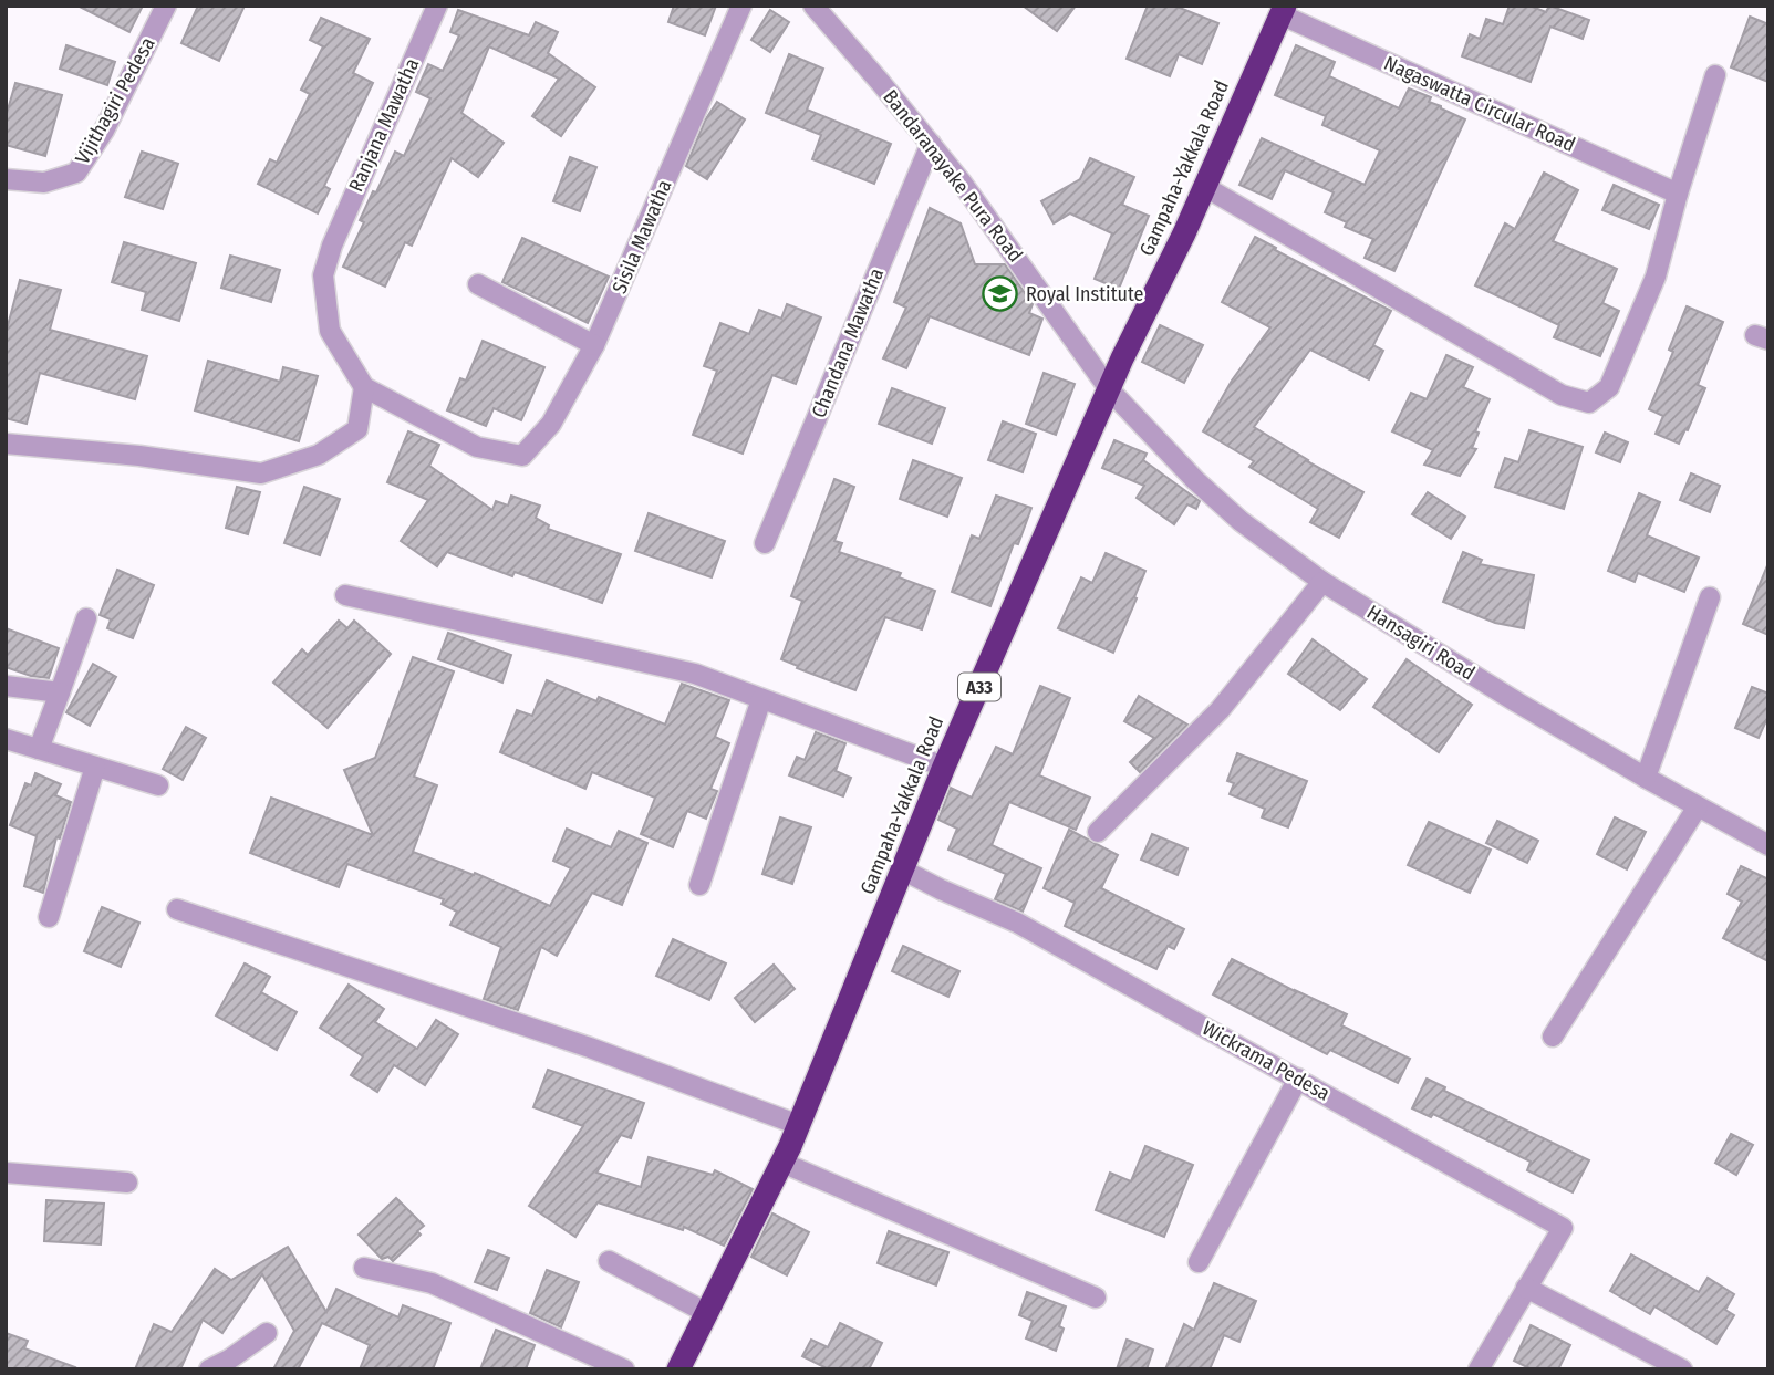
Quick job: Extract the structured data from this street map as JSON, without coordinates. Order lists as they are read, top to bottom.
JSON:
{
  "streets": {
    "highway": ["Gampaha-Yakkala Road", "A33"],
    "street": [
      "Vijithagiri Pedesa",
      "Nagaswatta Circular Road",
      "Ranjana Mawatha",
      "Bandaranayake Pura Road",
      "Sisila Mawatha",
      "Chandana Mawatha",
      "Hansagiri Road",
      "Wickrama Pedesa"
    ]
  },
  "crossings": [
    ["Nagaswatta Circular Road", "Gampaha-Yakkala Road"],
    ["Ranjana Mawatha", "Sisila Mawatha"],
    ["Gampaha-Yakkala Road", "Bandaranayake Pura Road"],
    ["Gampaha-Yakkala Road", "Hansagiri Road"],
    ["Gampaha-Yakkala Road", "Wickrama Pedesa"],
    ["Bandaranayake Pura Road", "Chandana Mawatha"],
    ["Bandaranayake Pura Road", "Hansagiri Road"]
  ],
  "places": {
    "school or university": ["Royal Institute"]
  }
}
